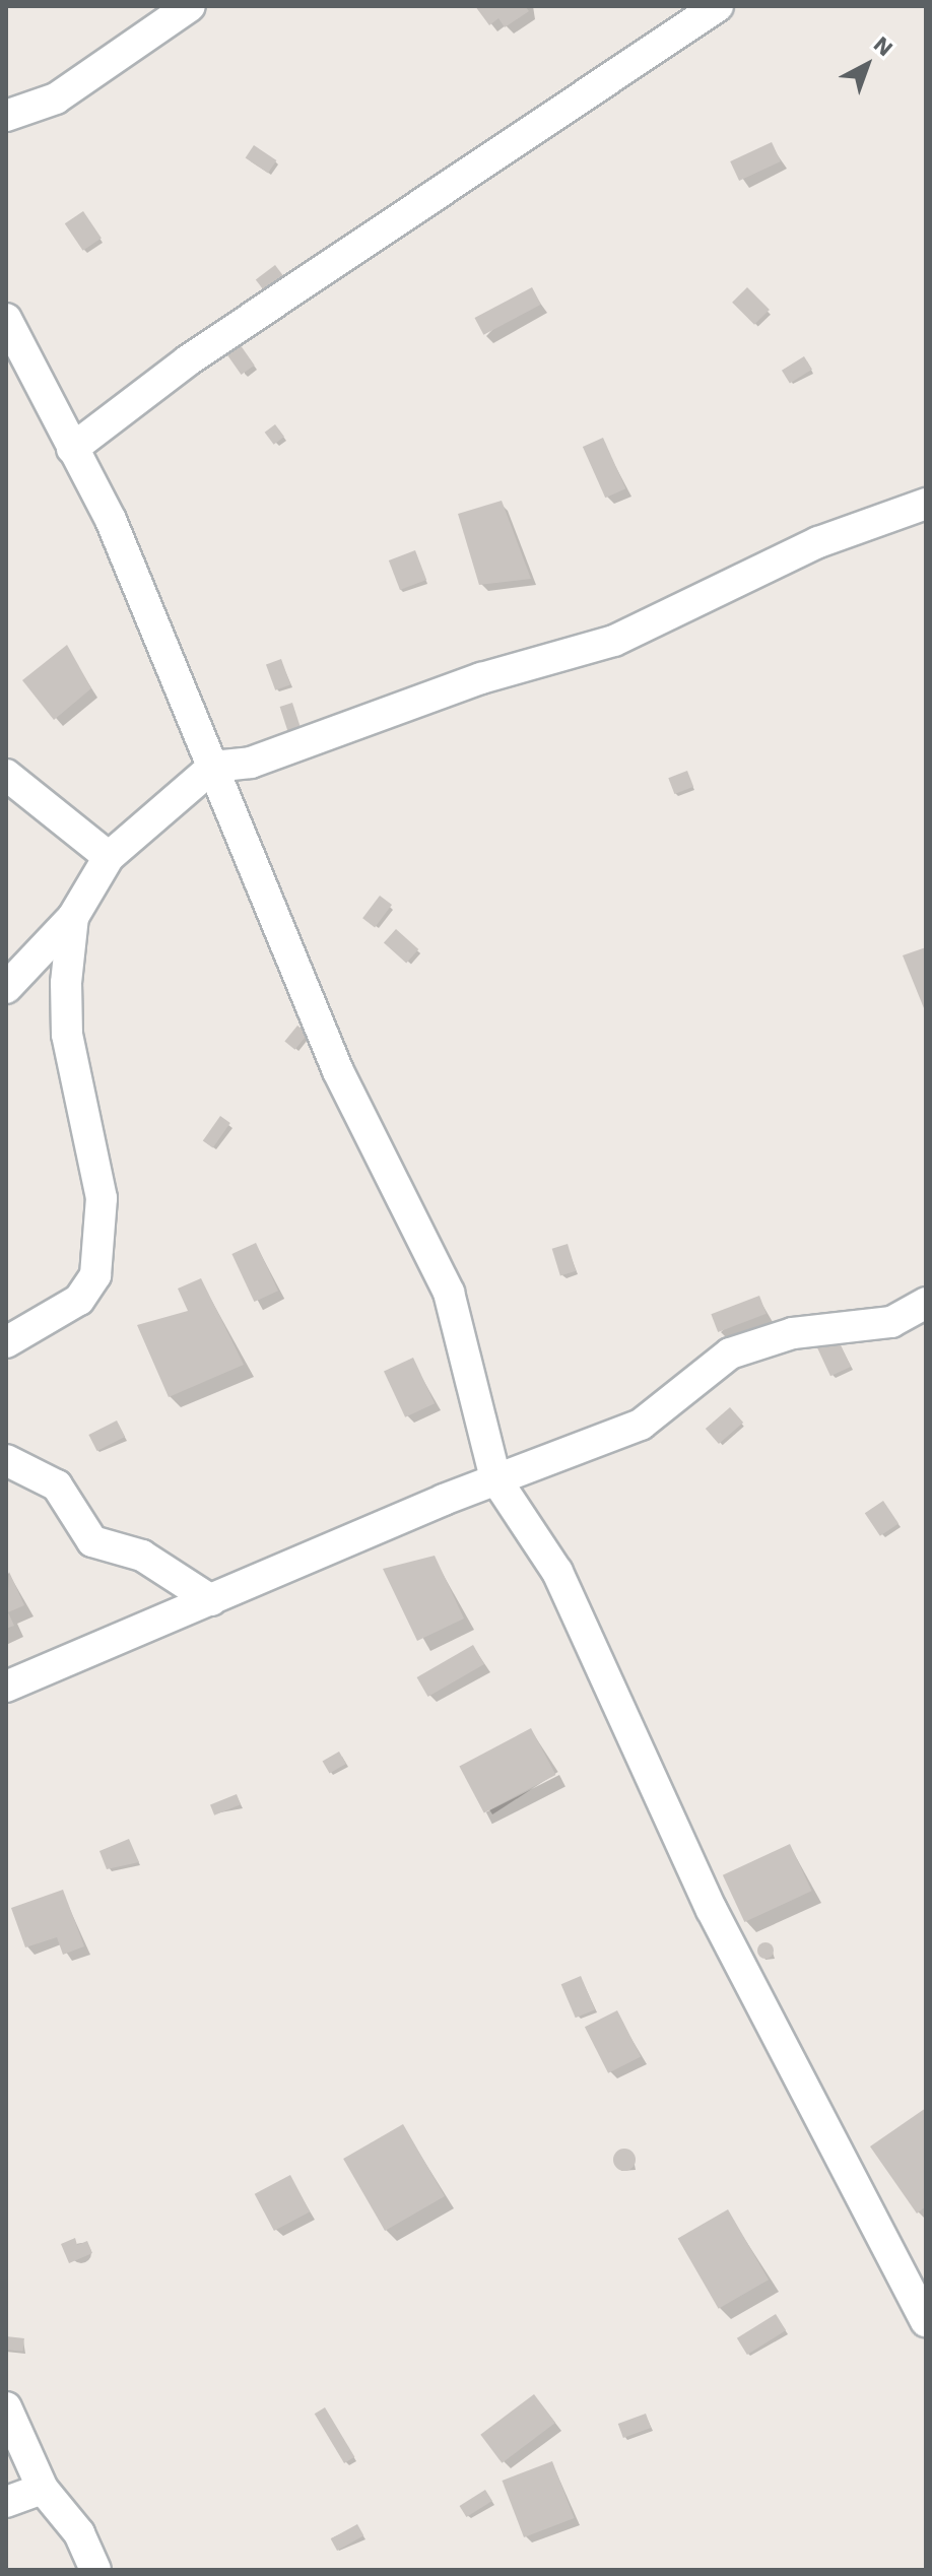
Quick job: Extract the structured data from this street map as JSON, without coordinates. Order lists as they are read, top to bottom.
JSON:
{
  "north": "top right"
}
